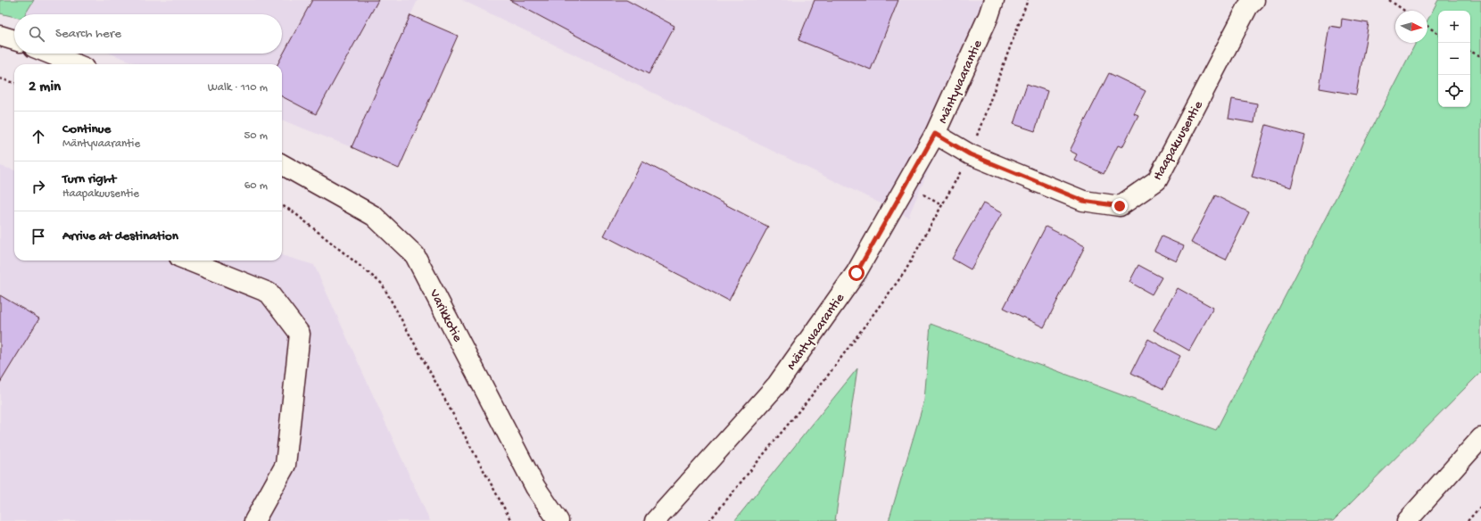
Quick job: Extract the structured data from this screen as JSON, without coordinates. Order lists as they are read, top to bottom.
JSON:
{
  "streets": {
    "street": ["Mäntyvaarantie", "Haapakuusentie", "Varikkotie"]
  },
  "crossings": [
    ["Mäntyvaarantie", "Haapakuusentie"]
  ],
  "north": "right",
  "page": {
    "map_buttons": ["+", "−"],
    "search": "Search here",
    "heading": ["2 min", "Walk · 110 m"],
    "list": [
      ["Continue", "Mäntyvaarantie", "50 m"],
      ["Turn right", "Haapakuusentie", "60 m"],
      "Arrive at destination"
    ]
  }
}
